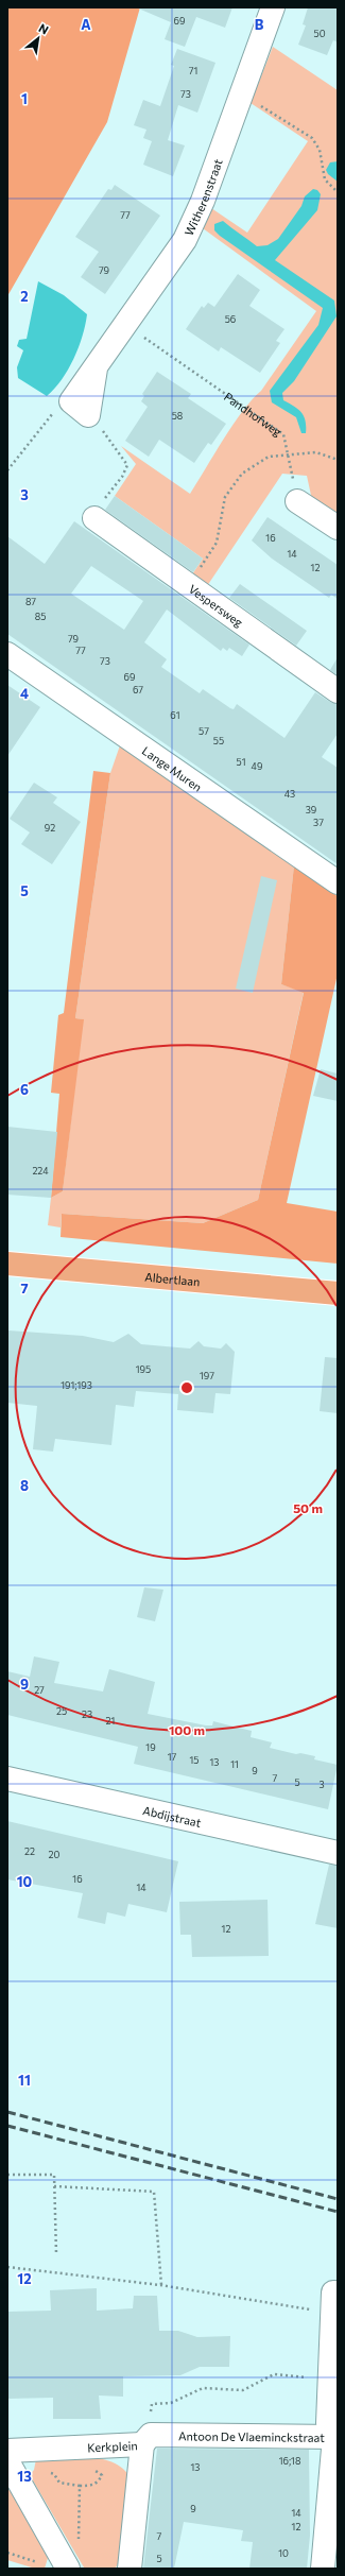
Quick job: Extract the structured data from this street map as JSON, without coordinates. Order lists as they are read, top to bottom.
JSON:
{
  "streets": {
    "main road": ["Albertlaan"],
    "street": [
      "Witherenstraat",
      "Vespersweg",
      "Lange Muren",
      "Abdijstraat",
      "Antoon De Vlaeminckstraat",
      "Kerkplein"
    ],
    "path": ["Pandhofweg"]
  },
  "crossings": [
    ["Witherenstraat", "Pandhofweg"],
    ["Antoon De Vlaeminckstraat", "Kerkplein"]
  ],
  "house_numbers": [
    "69",
    "50",
    "71",
    "73",
    "77",
    "79",
    "56",
    "58",
    "16",
    "14",
    "12",
    "87",
    "85",
    "79",
    "77",
    "73",
    "69",
    "67",
    "61",
    "57",
    "55",
    "51",
    "49",
    "43",
    "39",
    "37",
    "92",
    "224",
    "195",
    "197",
    "191;193",
    "27",
    "25",
    "23",
    "21",
    "19",
    "17",
    "15",
    "13",
    "11",
    "9",
    "7",
    "5",
    "3",
    "22",
    "20",
    "16",
    "14",
    "12",
    "16;18",
    "13",
    "9",
    "14",
    "12",
    "7",
    "10",
    "5"
  ],
  "north": "top right",
  "grid": {
    "columns": ["A", "B"],
    "rows": [
      "1",
      "2",
      "3",
      "4",
      "5",
      "6",
      "7",
      "8",
      "9",
      "10",
      "11",
      "12",
      "13"
    ]
  },
  "rings": ["50 m", "100 m"]
}
